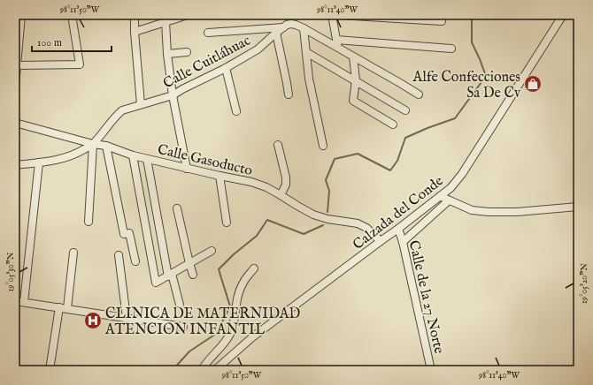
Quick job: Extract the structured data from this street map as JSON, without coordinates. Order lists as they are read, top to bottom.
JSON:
{
  "streets": {
    "street": [
      "Calle Cuitláhuac",
      "Calle Gasoducto",
      "Calzada del Conde",
      "Calle de la 27 Norte"
    ]
  },
  "crossings": [
    ["Calle Cuitláhuac", "Calle Gasoducto"],
    ["Calle Gasoducto", "Calzada del Conde"],
    ["Calzada del Conde", "Calle de la 27 Norte"]
  ],
  "places": {
    "shop": ["Alfe Confecciones Sa De Cv"],
    "hospital": ["CLINICA DE MATERNIDAD ATENCION INFANTIL"]
  },
  "scale_bar": "100 m",
  "coordinates": [
    "98°11'50\"W",
    "98°11'40\"W",
    "19°05'30\"N",
    "19°05'20\"N"
  ]
}
